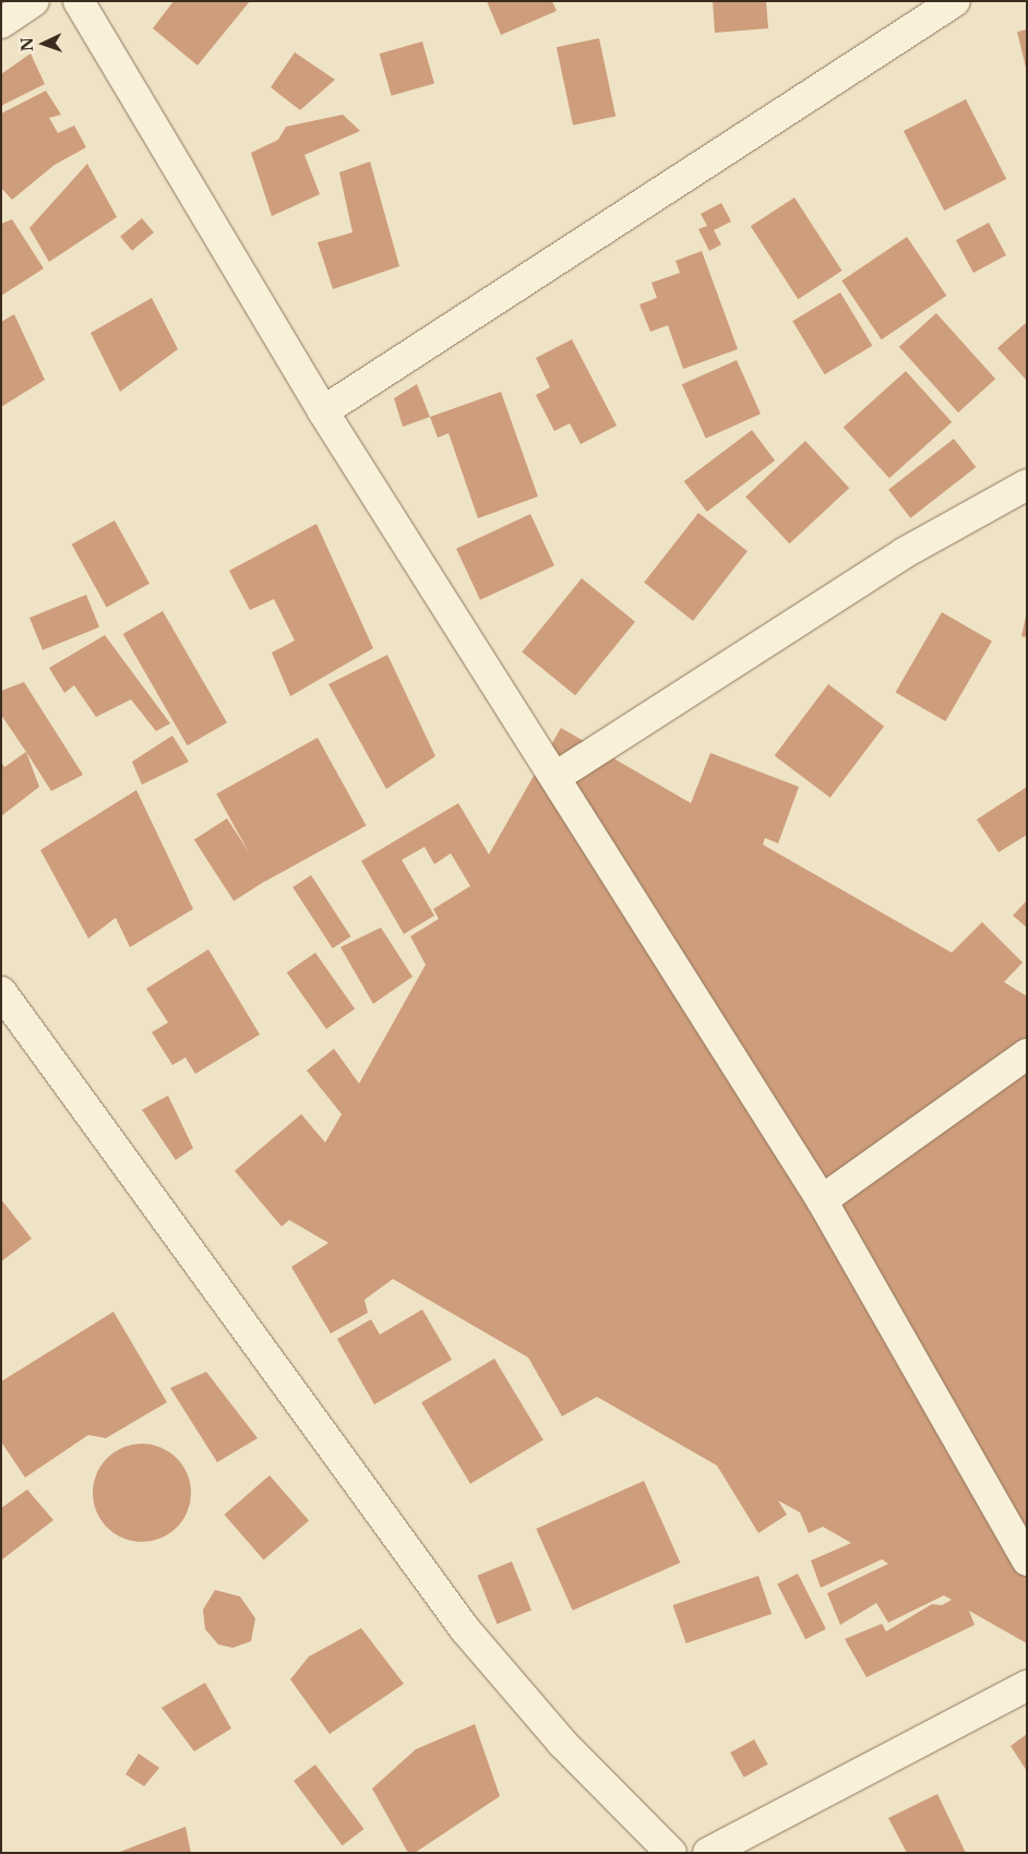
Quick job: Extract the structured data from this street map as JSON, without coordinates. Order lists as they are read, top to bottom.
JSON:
{
  "north": "left"
}
